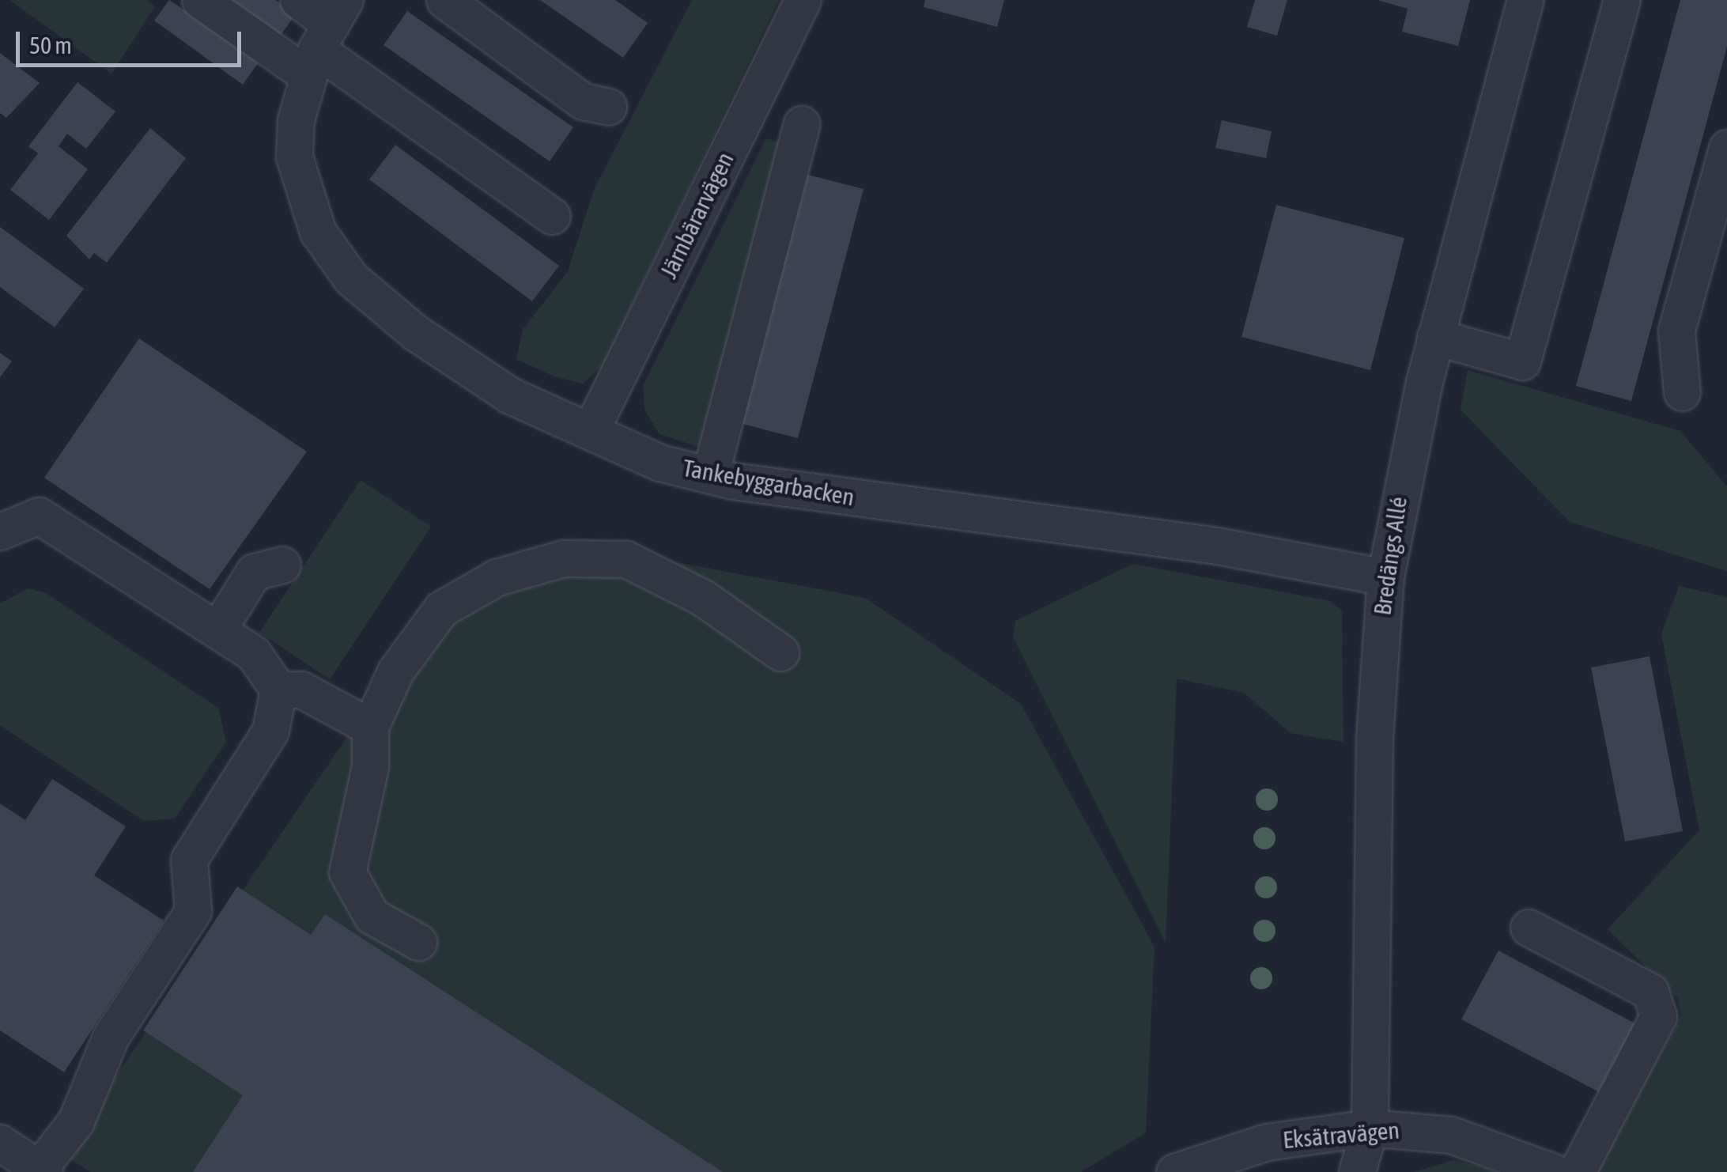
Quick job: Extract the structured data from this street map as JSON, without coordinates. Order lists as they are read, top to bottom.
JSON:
{
  "streets": {
    "street": [
      "Järnbärarvägen",
      "Tankebyggarbacken",
      "Bredängs Allé",
      "Eksätravägen"
    ]
  },
  "crossings": [
    ["Järnbärarvägen", "Tankebyggarbacken"],
    ["Tankebyggarbacken", "Bredängs Allé"],
    ["Bredängs Allé", "Eksätravägen"]
  ],
  "scale_bar": "50 m"
}
